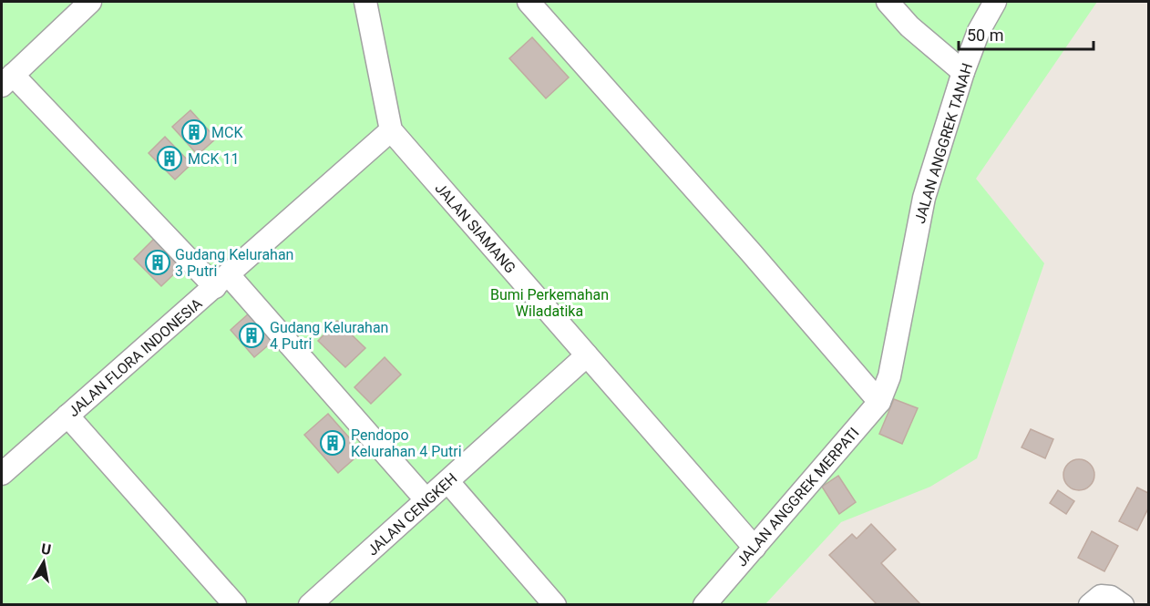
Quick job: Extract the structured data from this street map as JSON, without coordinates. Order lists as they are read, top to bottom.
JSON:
{
  "streets": {
    "street": [
      "JALAN ANGGREK TANAH",
      "JALAN SIAMANG",
      "JALAN FLORA INDONESIA",
      "JALAN ANGGREK MERPATI",
      "JALAN CENGKEH"
    ]
  },
  "crossings": [
    ["JALAN ANGGREK TANAH", "JALAN ANGGREK MERPATI"],
    ["JALAN SIAMANG", "JALAN FLORA INDONESIA"],
    ["JALAN SIAMANG", "JALAN ANGGREK MERPATI"],
    ["JALAN SIAMANG", "JALAN CENGKEH"]
  ],
  "parks": ["Bumi Perkemahan Wiladatika"],
  "places": {
    "building": [
      "MCK",
      "MCK 11",
      "Gudang Kelurahan 3 Putri",
      "Gudang Kelurahan 4 Putri",
      "Pendopo Kelurahan 4 Putri"
    ]
  },
  "scale_bar": "50 m",
  "north": "top"
}
